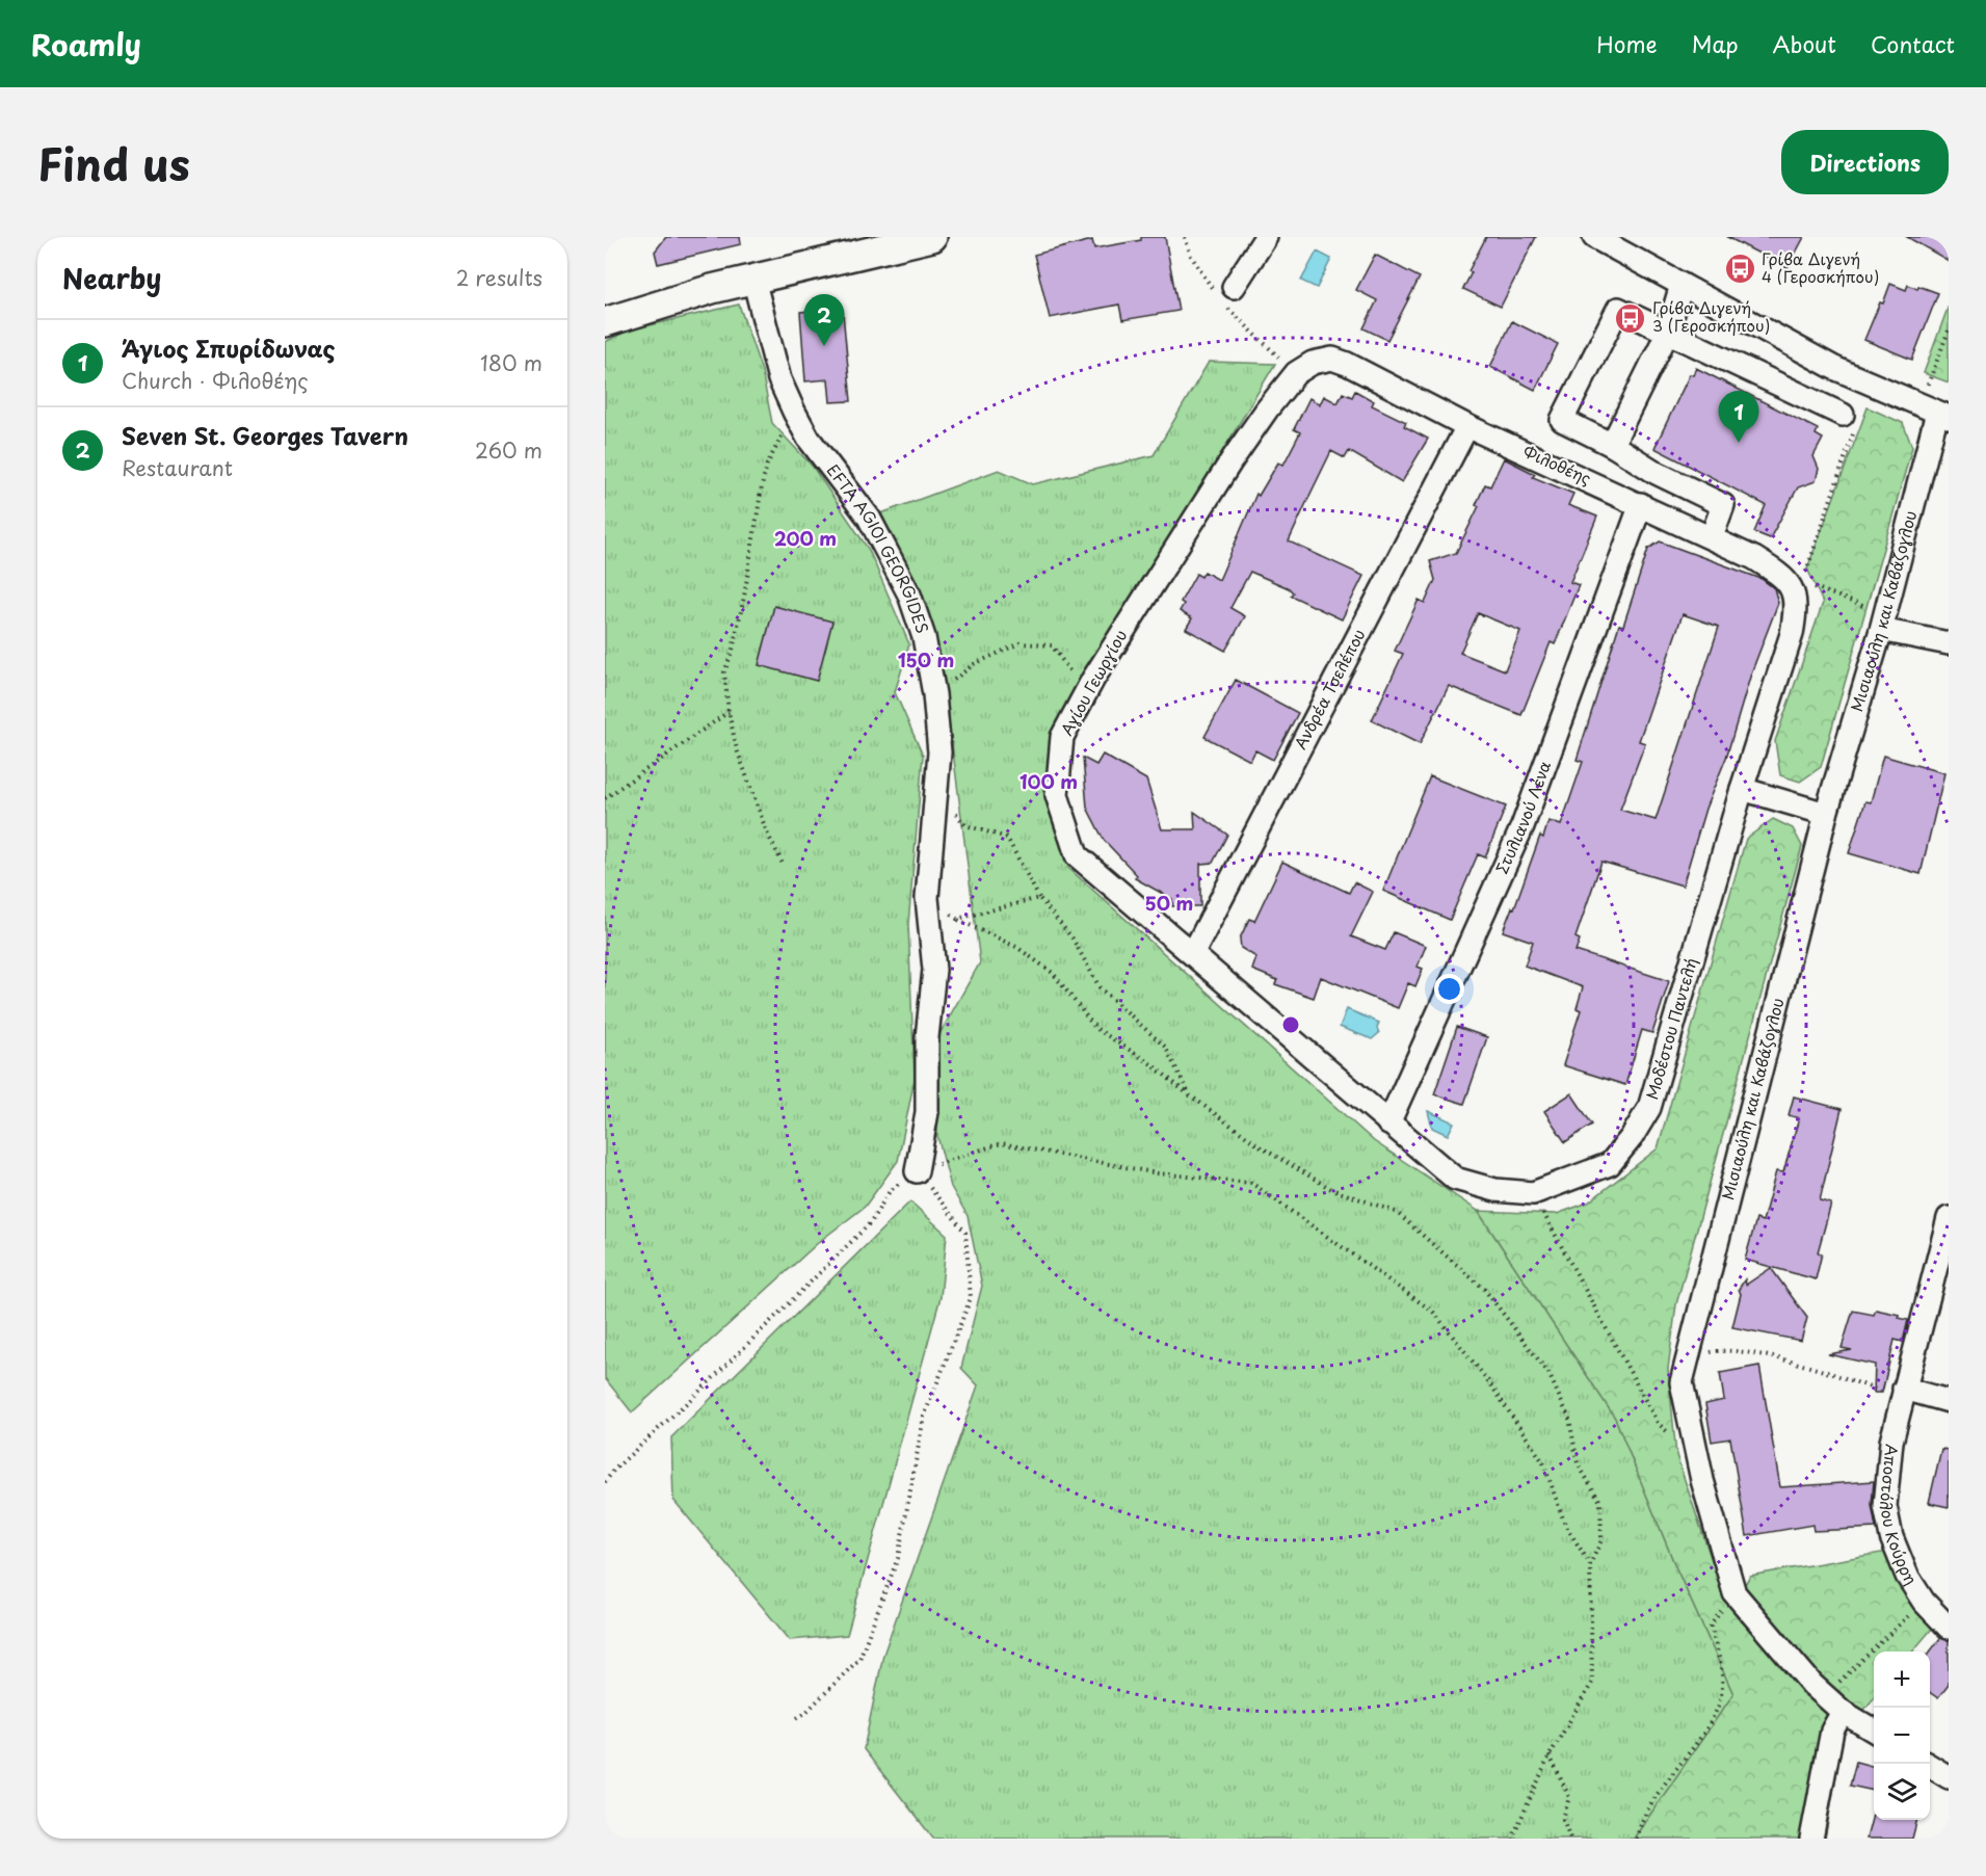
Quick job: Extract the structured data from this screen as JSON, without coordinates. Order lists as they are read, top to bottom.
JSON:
{
  "streets": {
    "street": [
      "Φιλοθέης",
      "EFTA AGIOI GEORGIDES",
      "Μισιαούλη και Καβάζογλου",
      "Αγίου Γεωργίου",
      "Ανδρέα Τσελέπου",
      "Στυλιανού Λένα",
      "Μοδέστου Παντελή",
      "Αποστόλου Κούρρη"
    ]
  },
  "crossings": [
    ["Φιλοθέης", "Αγίου Γεωργίου"],
    ["Φιλοθέης", "Ανδρέα Τσελέπου"],
    ["Φιλοθέης", "Στυλιανού Λένα"],
    ["Φιλοθέης", "Μοδέστου Παντελή"],
    ["Αγίου Γεωργίου", "Ανδρέα Τσελέπου"],
    ["Αγίου Γεωργίου", "Στυλιανού Λένα"],
    ["Αγίου Γεωργίου", "Μοδέστου Παντελή"],
    ["Στυλιανού Λένα", "Μοδέστου Παντελή"]
  ],
  "places": {
    "bus stop": ["Γρίβα Διγενή 4 (Γεροσκήπου)", "Γρίβα Διγενή 3 (Γεροσκήπου)"]
  },
  "page": {
    "header": "Roamly",
    "nav": [
      "Home",
      "Map",
      "About",
      "Contact"
    ],
    "title": "Find us",
    "buttons": "Directions",
    "heading": ["Nearby", "2 results"],
    "pins": ["2", "1"],
    "list": [
      {
        "mark": "1",
        "name": "Άγιος Σπυρίδωνας",
        "note": "Church · Φιλοθέης",
        "value": "180 m"
      },
      {
        "mark": "2",
        "name": "Seven St. Georges Tavern",
        "note": "Restaurant",
        "value": "260 m"
      }
    ],
    "map_buttons": ["+", "−"]
  },
  "rings": [
    "200 m",
    "150 m",
    "100 m",
    "50 m"
  ]
}
